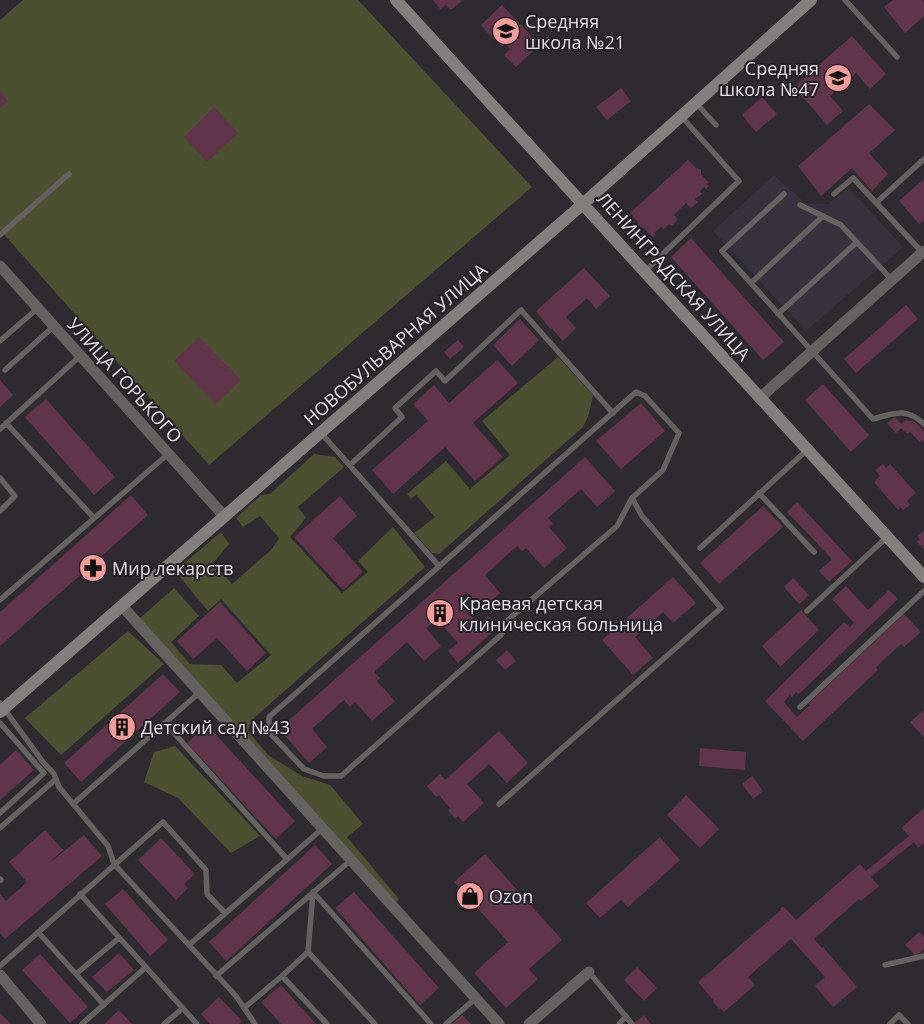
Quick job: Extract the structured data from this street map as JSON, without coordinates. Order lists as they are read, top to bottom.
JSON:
{
  "streets": {
    "street": ["ЛЕНИНГРАДСКАЯ УЛИЦА", "НОВОБУЛЬВАРНАЯ УЛИЦА", "УЛИЦА ГОРЬКОГО"]
  },
  "crossings": [
    ["ЛЕНИНГРАДСКАЯ УЛИЦА", "НОВОБУЛЬВАРНАЯ УЛИЦА"],
    ["НОВОБУЛЬВАРНАЯ УЛИЦА", "УЛИЦА ГОРЬКОГО"]
  ],
  "places": {
    "school or university": ["Средняя школа №21", "Средняя школа №47"],
    "pharmacy": ["Мир лекарств"],
    "building": ["Краевая детская клиническая больница", "Детский сад №43"],
    "shop": ["Ozon"]
  }
}
